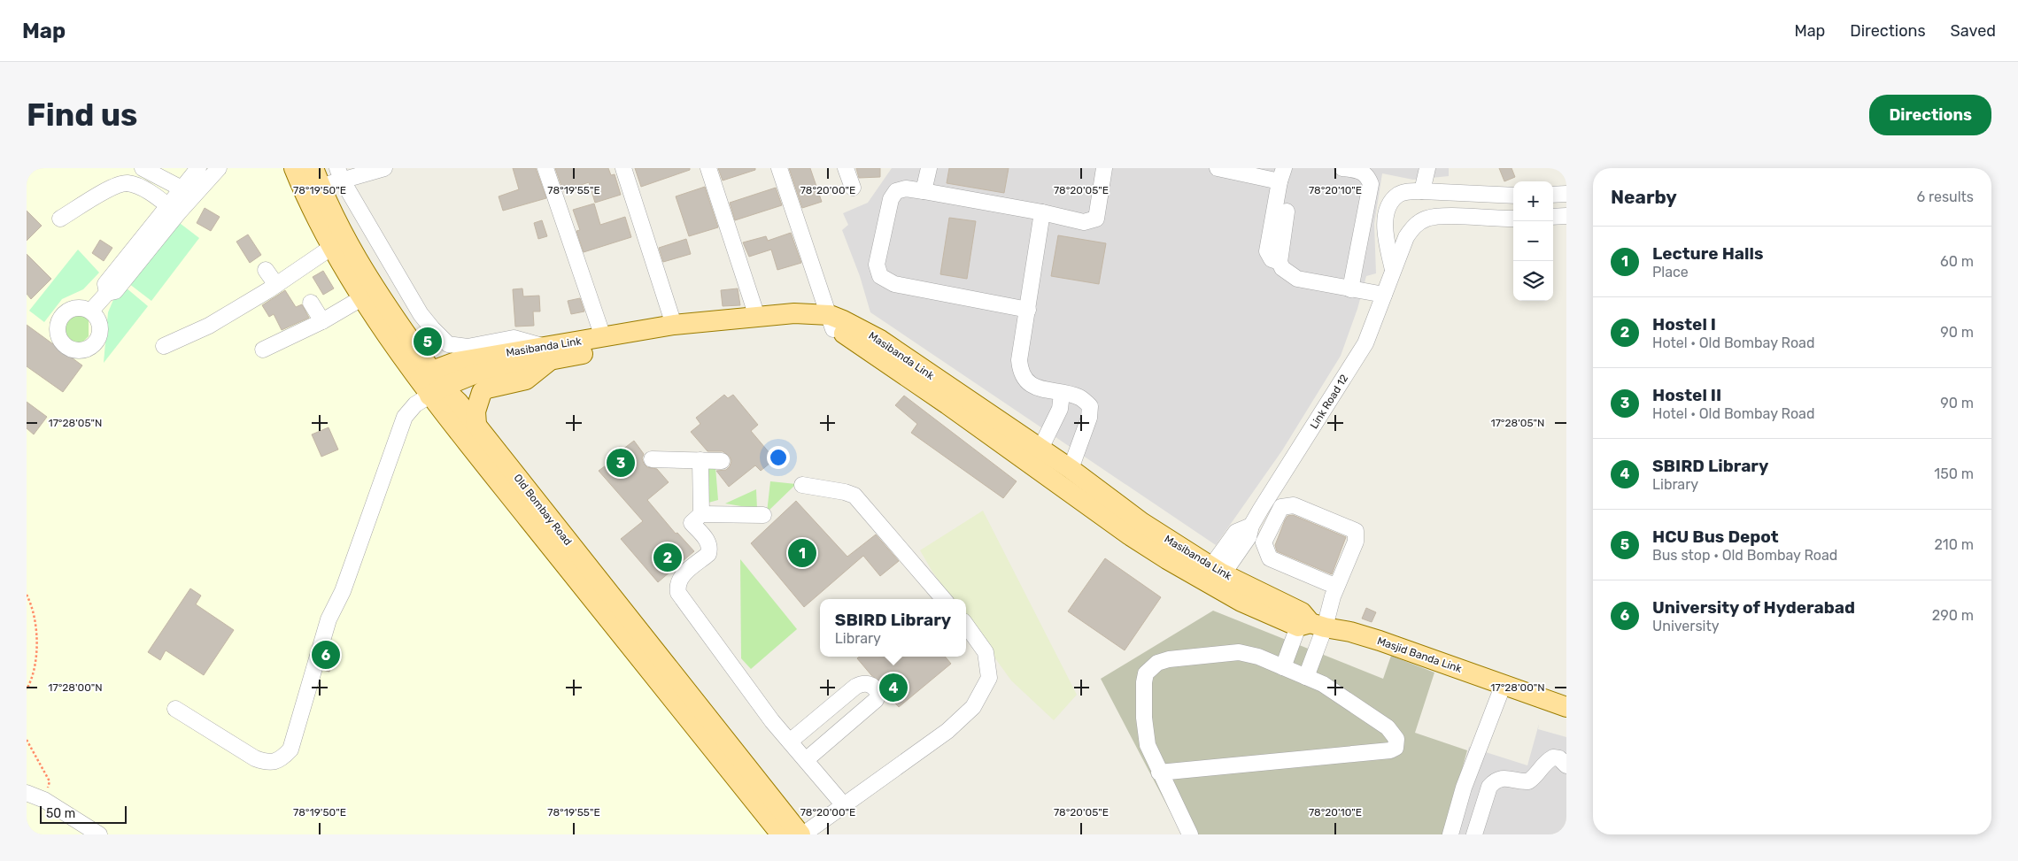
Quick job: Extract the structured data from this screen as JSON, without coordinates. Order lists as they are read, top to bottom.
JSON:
{
  "streets": {
    "main road": ["Masibanda Link", "Old Bombay Road", "Masjid Banda Link"],
    "street": ["Link Road 12"]
  },
  "crossings": [
    ["Masibanda Link", "Link Road 12"],
    ["Masibanda Link", "Masjid Banda Link"],
    ["Link Road 12", "Masjid Banda Link"]
  ],
  "scale_bar": "50 m",
  "page": {
    "header": "Map",
    "nav": ["Map", "Directions", "Saved"],
    "buttons": "Directions",
    "title": "Find us",
    "heading": ["Nearby", "6 results"],
    "map_buttons": ["+", "−"],
    "list": [
      {
        "mark": "1",
        "name": "Lecture Halls",
        "note": "Place",
        "value": "60 m"
      },
      {
        "mark": "2",
        "name": "Hostel I",
        "note": "Hotel · Old Bombay Road",
        "value": "90 m"
      },
      {
        "mark": "3",
        "name": "Hostel II",
        "note": "Hotel · Old Bombay Road",
        "value": "90 m"
      },
      {
        "mark": "4",
        "name": "SBIRD Library",
        "note": "Library",
        "value": "150 m"
      },
      {
        "mark": "5",
        "name": "HCU Bus Depot",
        "note": "Bus stop · Old Bombay Road",
        "value": "210 m"
      },
      {
        "mark": "6",
        "name": "University of Hyderabad",
        "note": "University",
        "value": "290 m"
      }
    ],
    "pins": [
      "5",
      "3",
      "1",
      "2",
      "6",
      "4"
    ],
    "popup": ["SBIRD Library", "Library"],
    "scale": "50 m"
  },
  "coordinates": [
    "78°19'50\"E",
    "78°19'55\"E",
    "78°20'00\"E",
    "78°20'05\"E",
    "78°20'10\"E",
    "17°28'05\"N",
    "17°28'00\"N"
  ]
}
